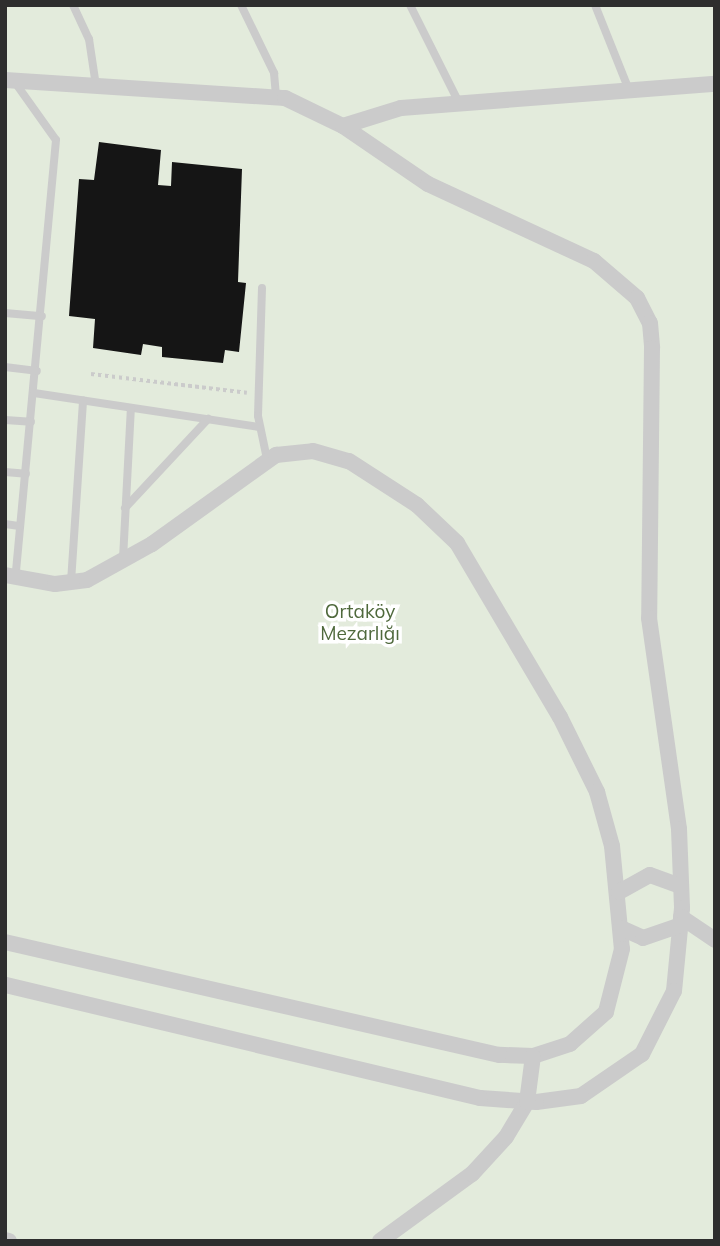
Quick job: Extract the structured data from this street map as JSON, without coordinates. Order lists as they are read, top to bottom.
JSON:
{
  "parks": ["Ortaköy Mezarlığı"]
}
